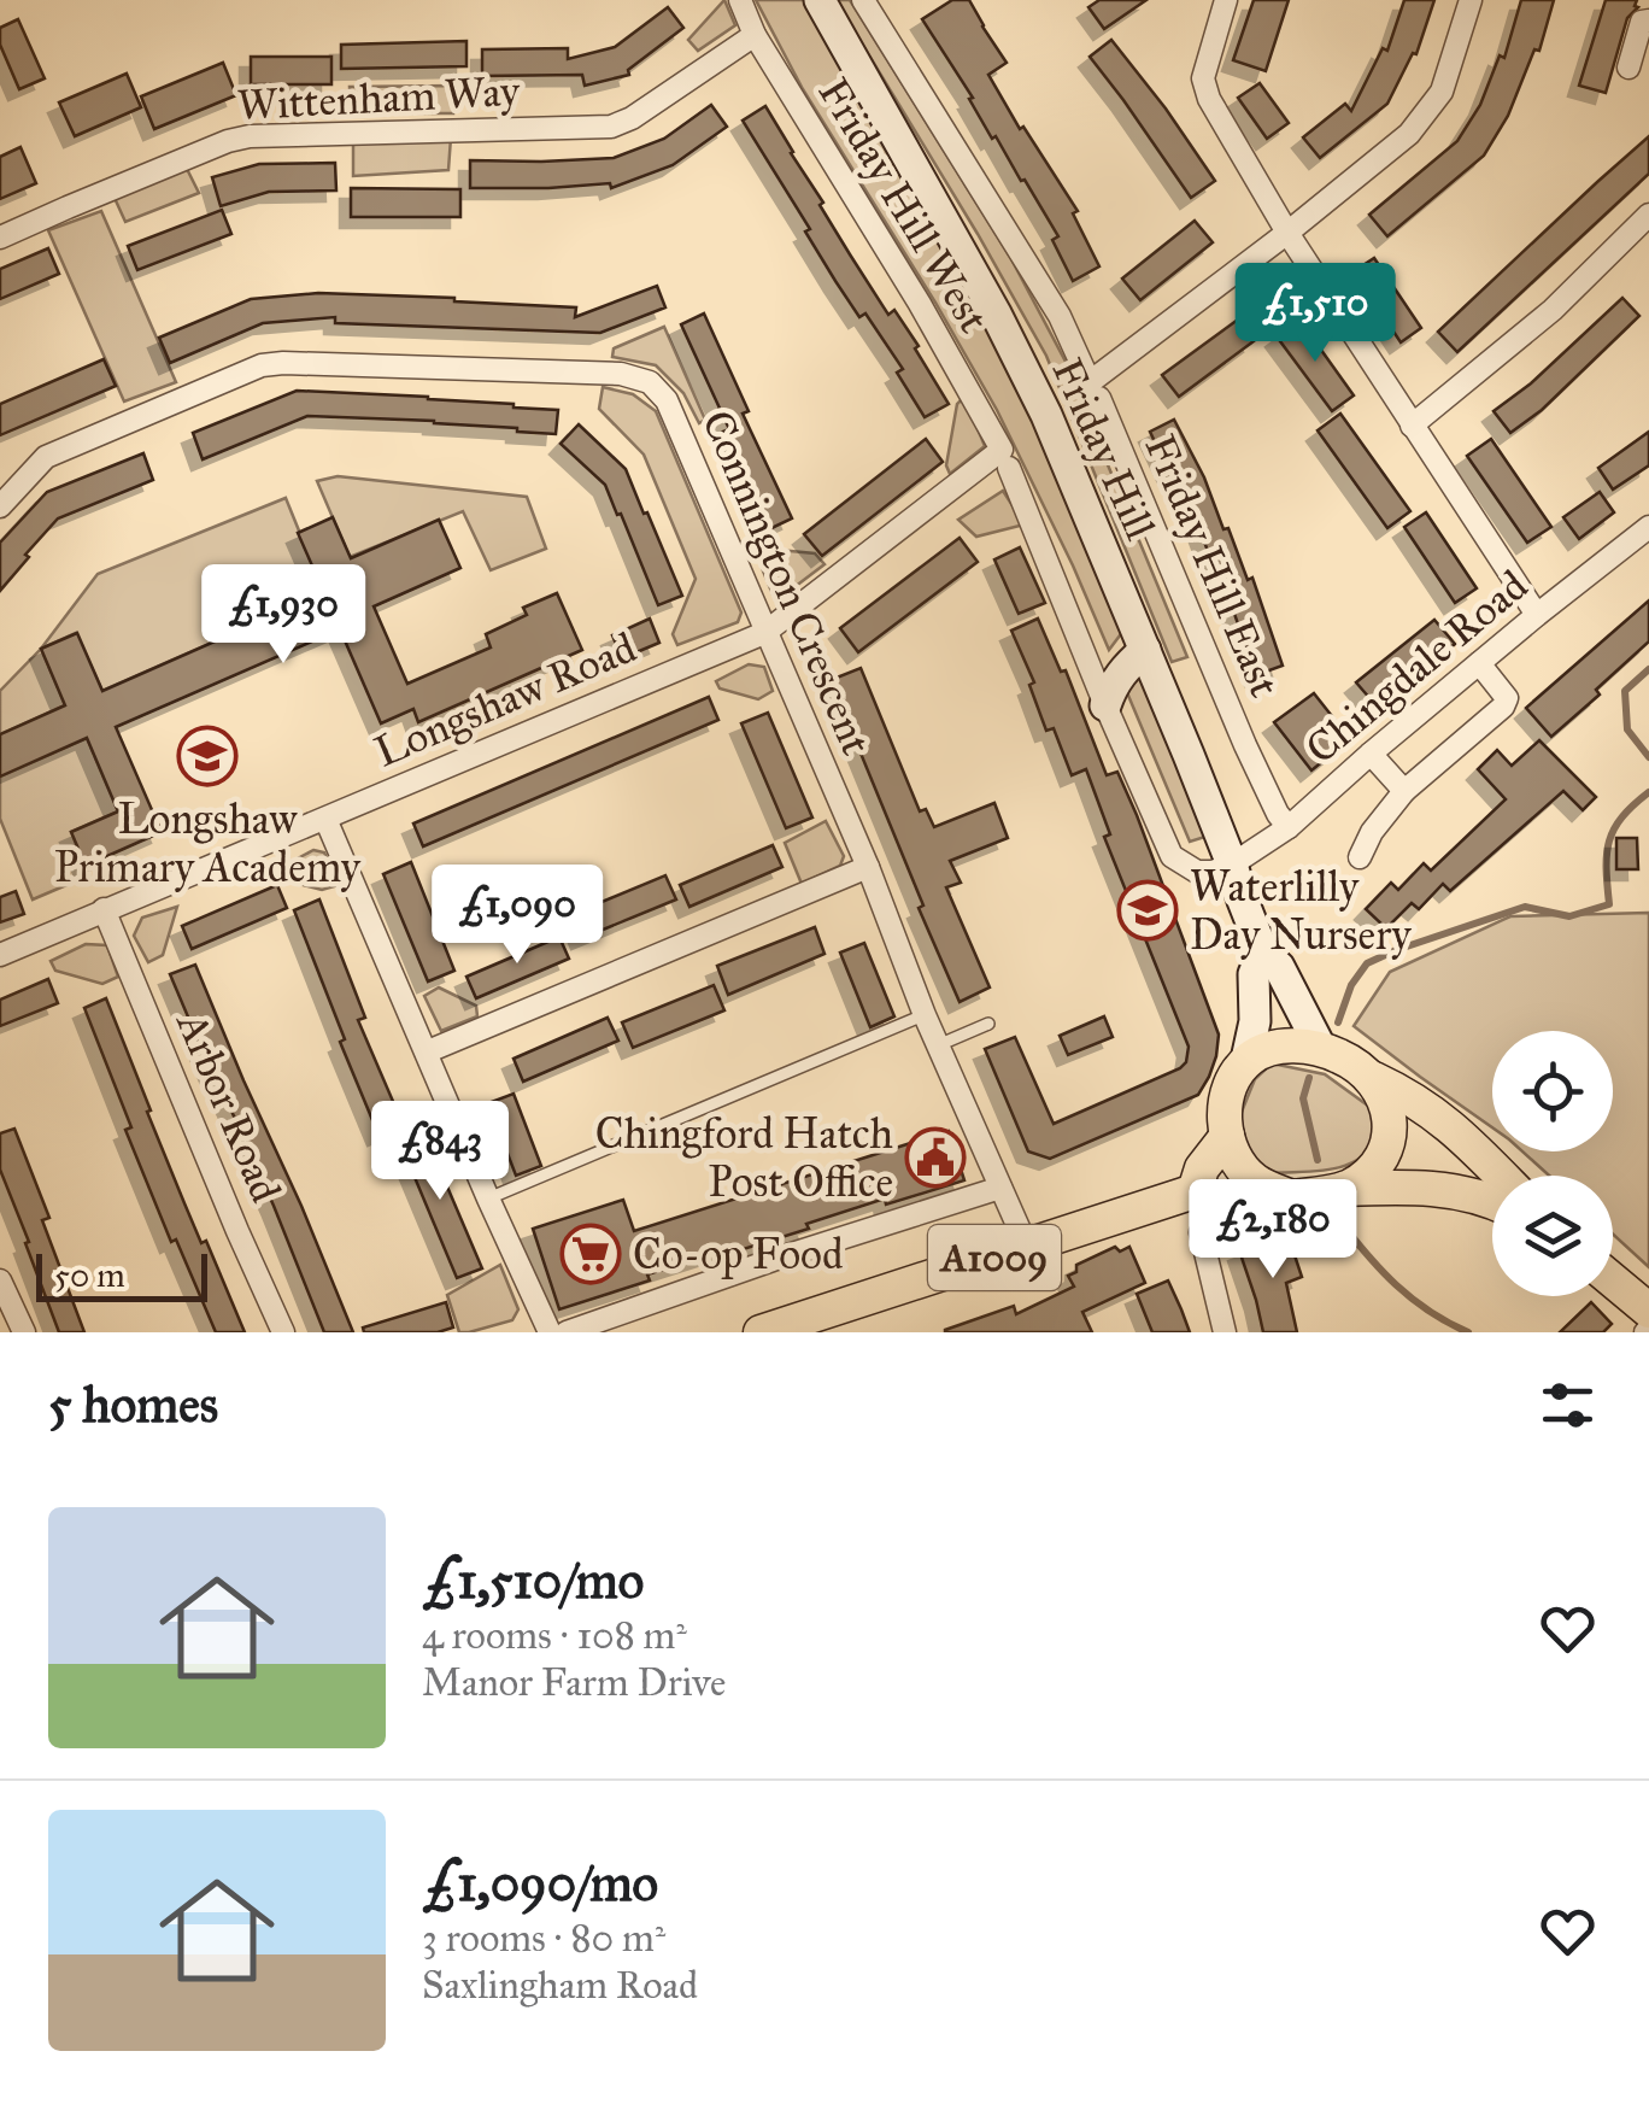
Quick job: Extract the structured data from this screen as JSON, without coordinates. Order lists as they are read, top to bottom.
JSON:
{
  "streets": {
    "main road": ["Friday Hill", "A1009"],
    "street": [
      "Wittenham Way",
      "Friday Hill West",
      "Friday Hill East",
      "Connington Crescent",
      "Chingdale Road",
      "Longshaw Road",
      "Arbor Road"
    ]
  },
  "crossings": [
    ["Wittenham Way", "Friday Hill West"],
    ["Friday Hill West", "Friday Hill"],
    ["Friday Hill West", "Chingdale Road"],
    ["Friday Hill West", "Longshaw Road"],
    ["Friday Hill", "Chingdale Road"],
    ["Friday Hill", "A1009"],
    ["Friday Hill East", "Chingdale Road"],
    ["Connington Crescent", "Longshaw Road"],
    ["Connington Crescent", "A1009"],
    ["Longshaw Road", "Arbor Road"]
  ],
  "places": {
    "school or university": ["Longshaw Primary Academy", "Waterlilly Day Nursery"],
    "public building": ["Chingford Hatch Post Office"],
    "supermarket": ["Co-op Food"]
  },
  "scale_bar": "50 m",
  "page": {
    "price": [
      "£1,510",
      "£1,930",
      "£1,090",
      "£843",
      "£2,180"
    ],
    "scale": "50 m",
    "heading": "5 homes",
    "list": [
      {
        "name": "£1,510/mo",
        "note": "4 rooms · 108 m² · Manor Farm Drive"
      },
      {
        "name": "£1,090/mo",
        "note": "3 rooms · 80 m² · Saxlingham Road"
      }
    ]
  }
}
